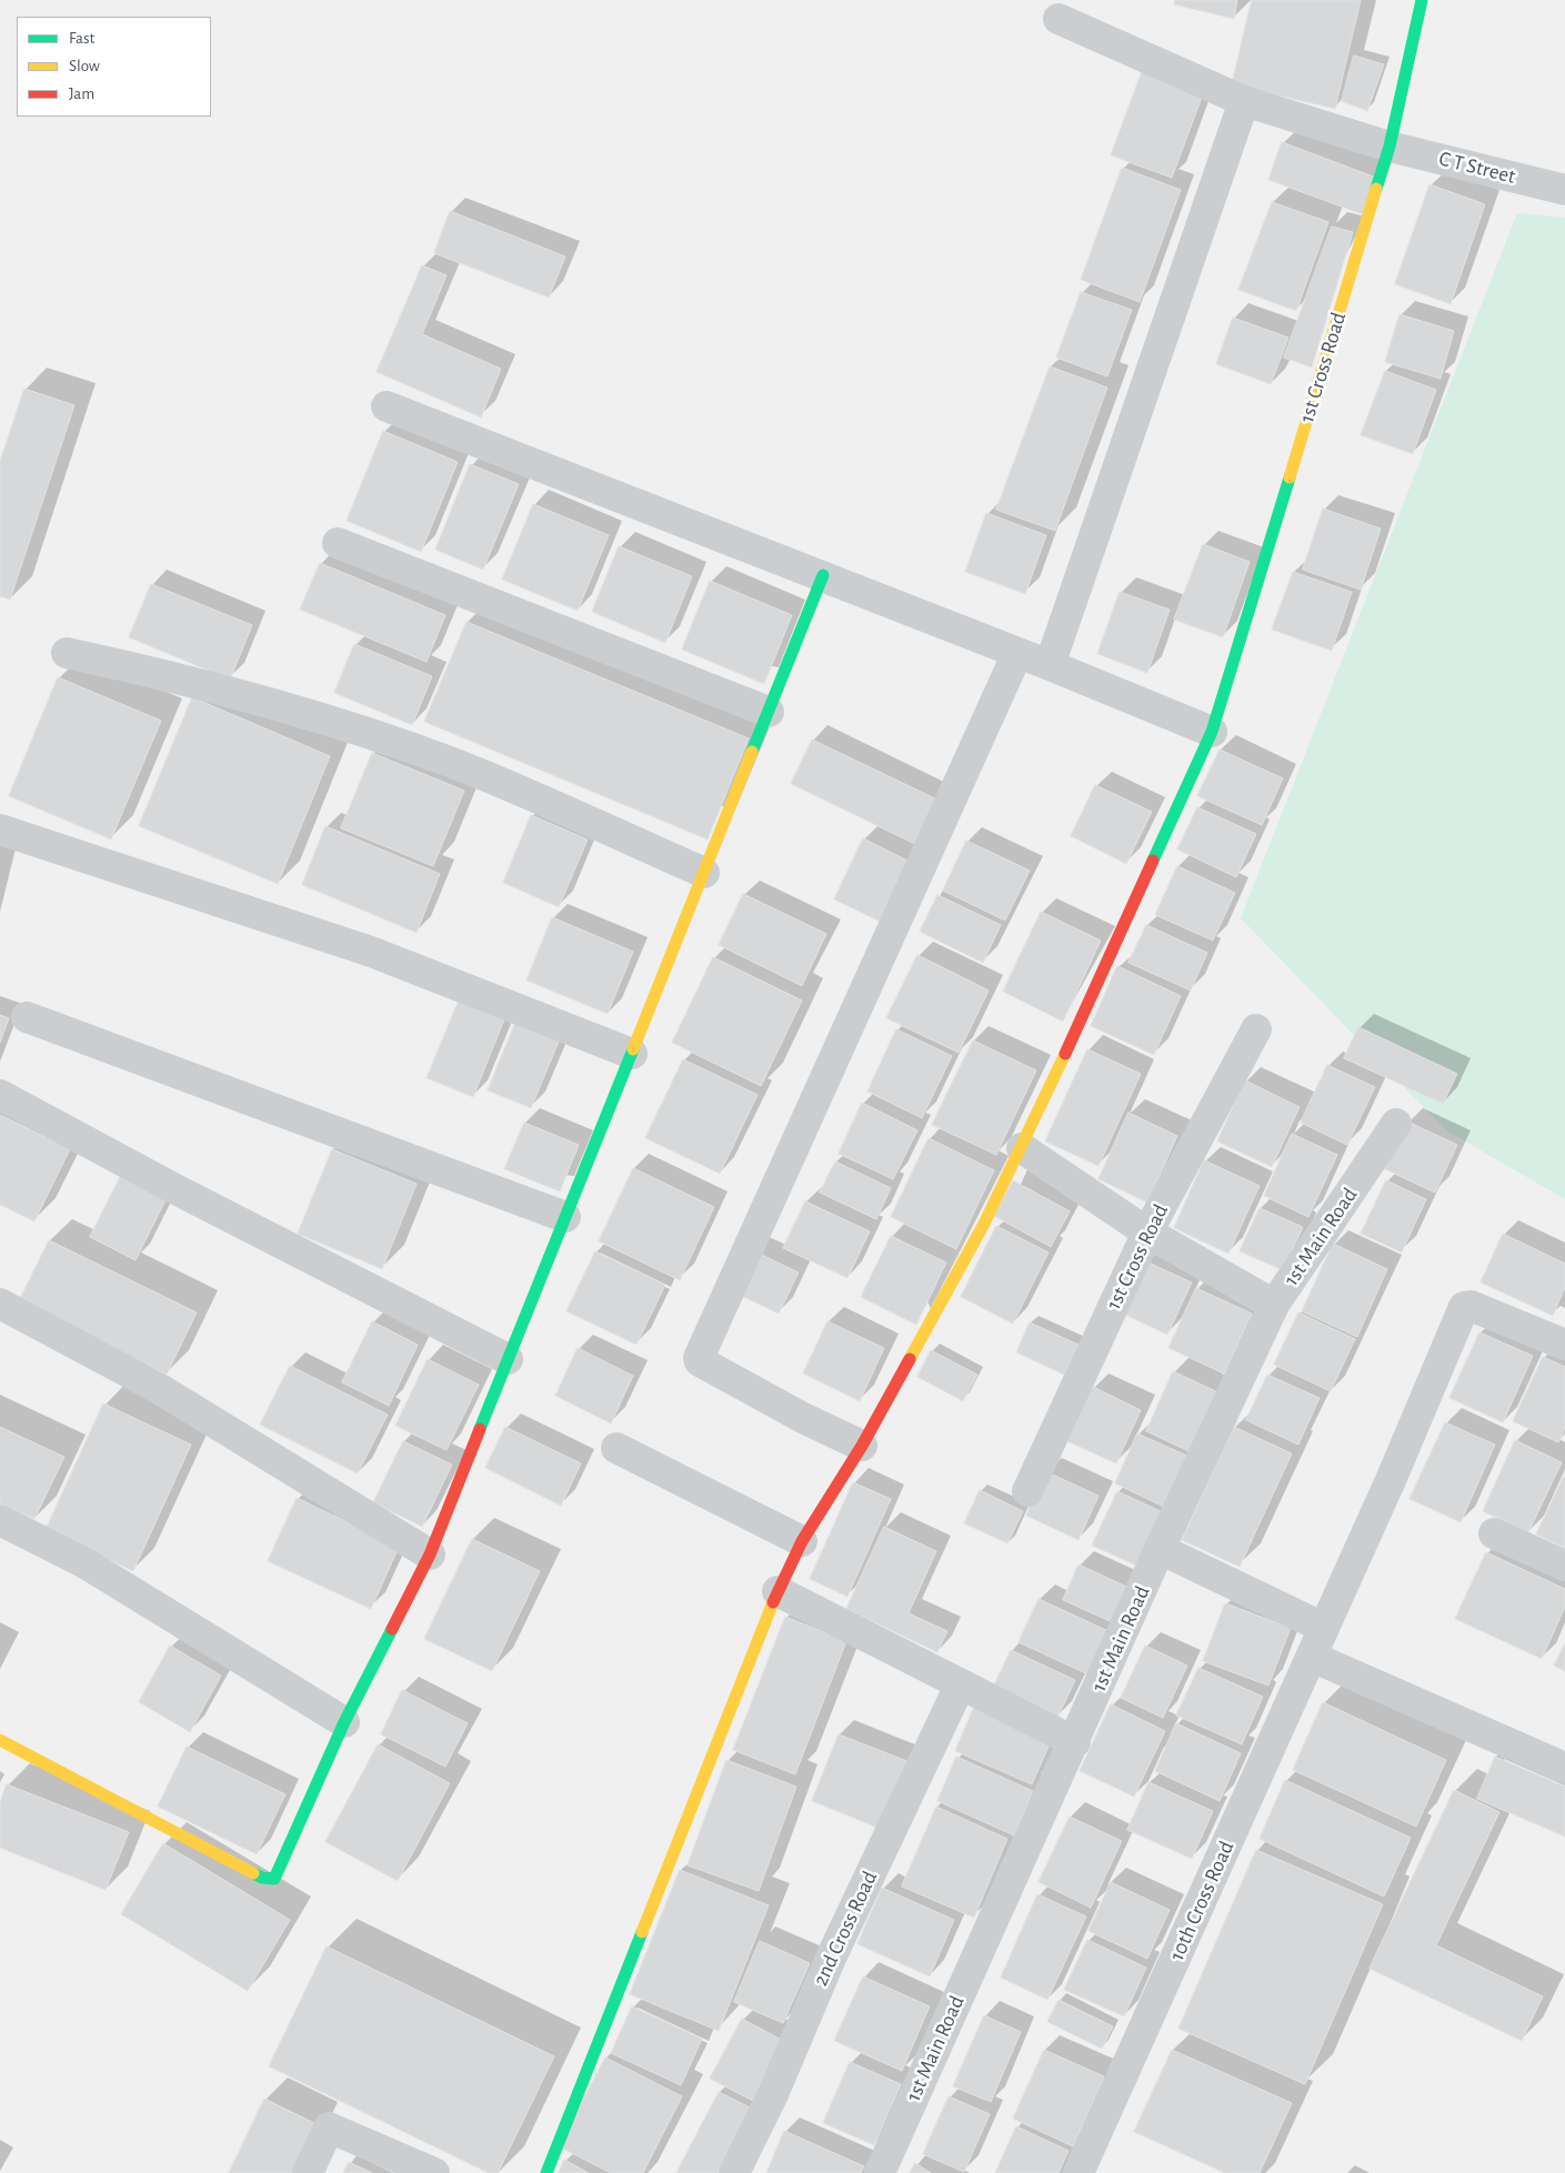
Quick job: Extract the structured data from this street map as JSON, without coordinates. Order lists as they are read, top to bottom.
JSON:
{
  "streets": {
    "street": [
      "C T Street",
      "1st Cross Road",
      "1st Main Road",
      "10th Cross Road",
      "2nd Cross Road"
    ]
  },
  "crossings": [
    ["C T Street", "1st Cross Road"]
  ],
  "legend": ["Fast", "Slow", "Jam"]
}
